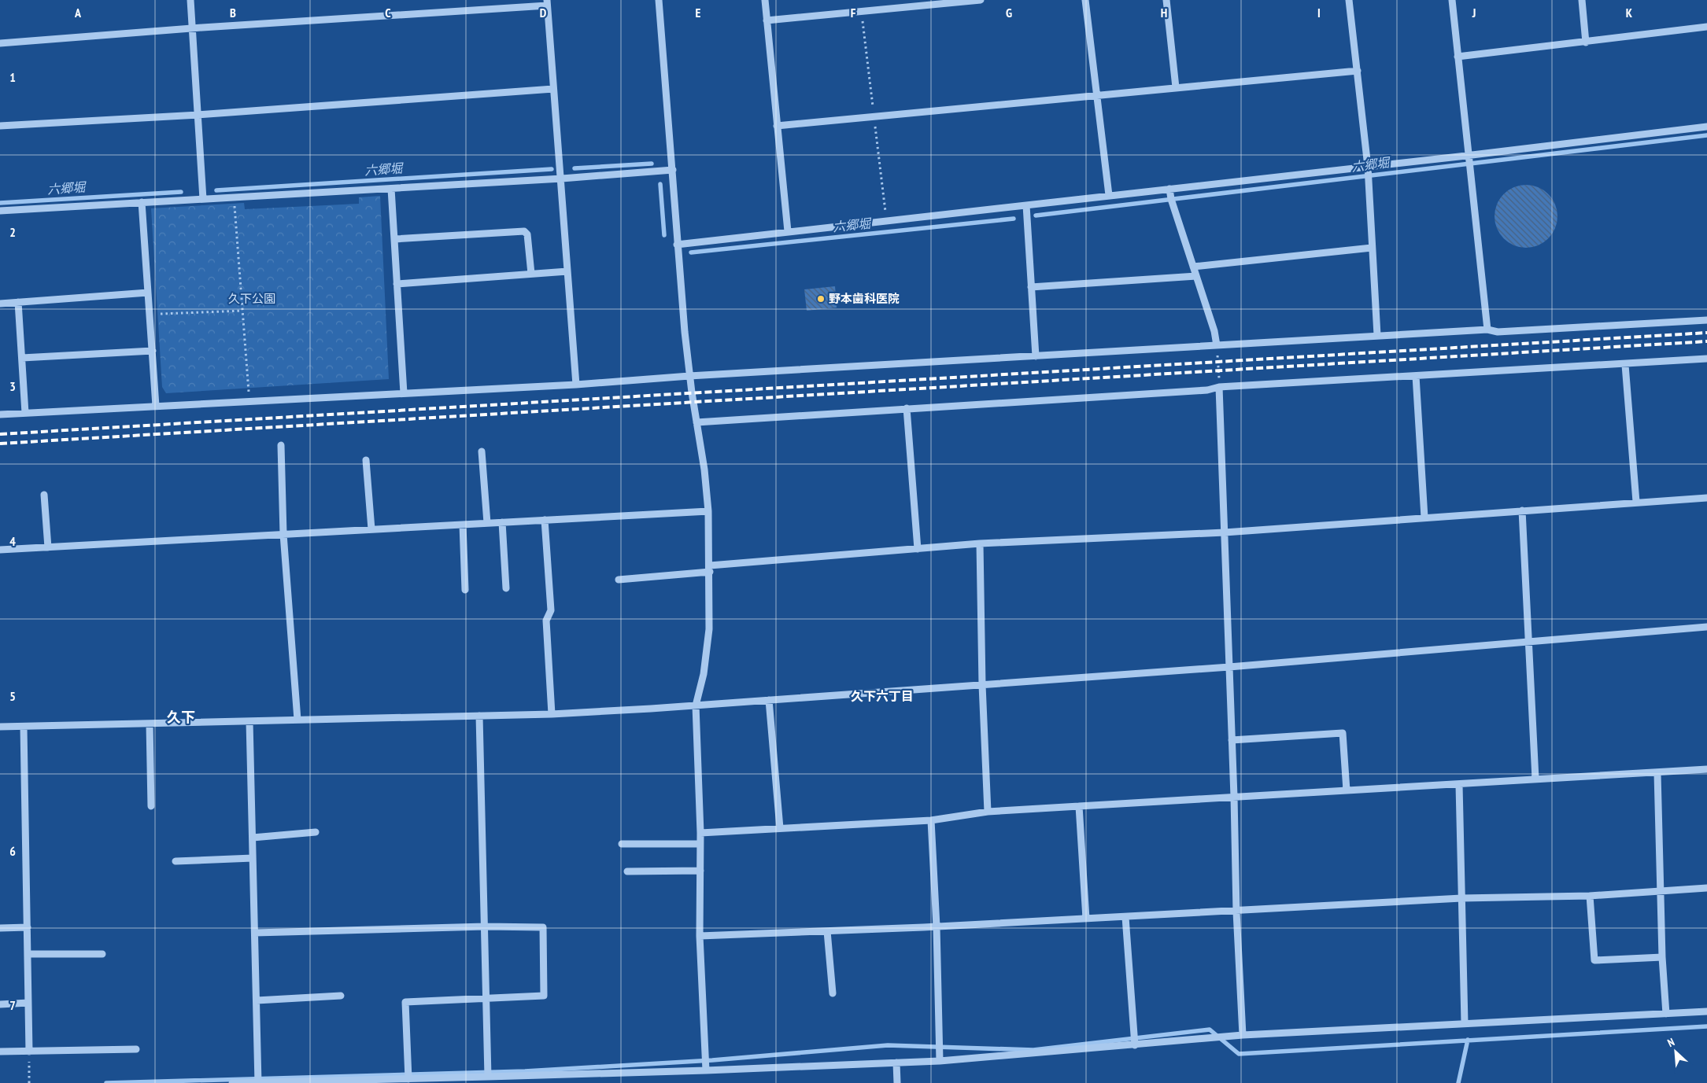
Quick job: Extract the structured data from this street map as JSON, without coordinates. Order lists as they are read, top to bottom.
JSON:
{
  "districts": ["久下六丁目", "久下"],
  "water": ["六郷堀"],
  "parks": ["久下公園"],
  "places": ["野本歯科医院"],
  "north": "top left",
  "grid": {
    "columns": [
      "A",
      "B",
      "C",
      "D",
      "E",
      "F",
      "G",
      "H",
      "I",
      "J",
      "K"
    ],
    "rows": [
      "1",
      "2",
      "3",
      "4",
      "5",
      "6",
      "7"
    ]
  }
}
